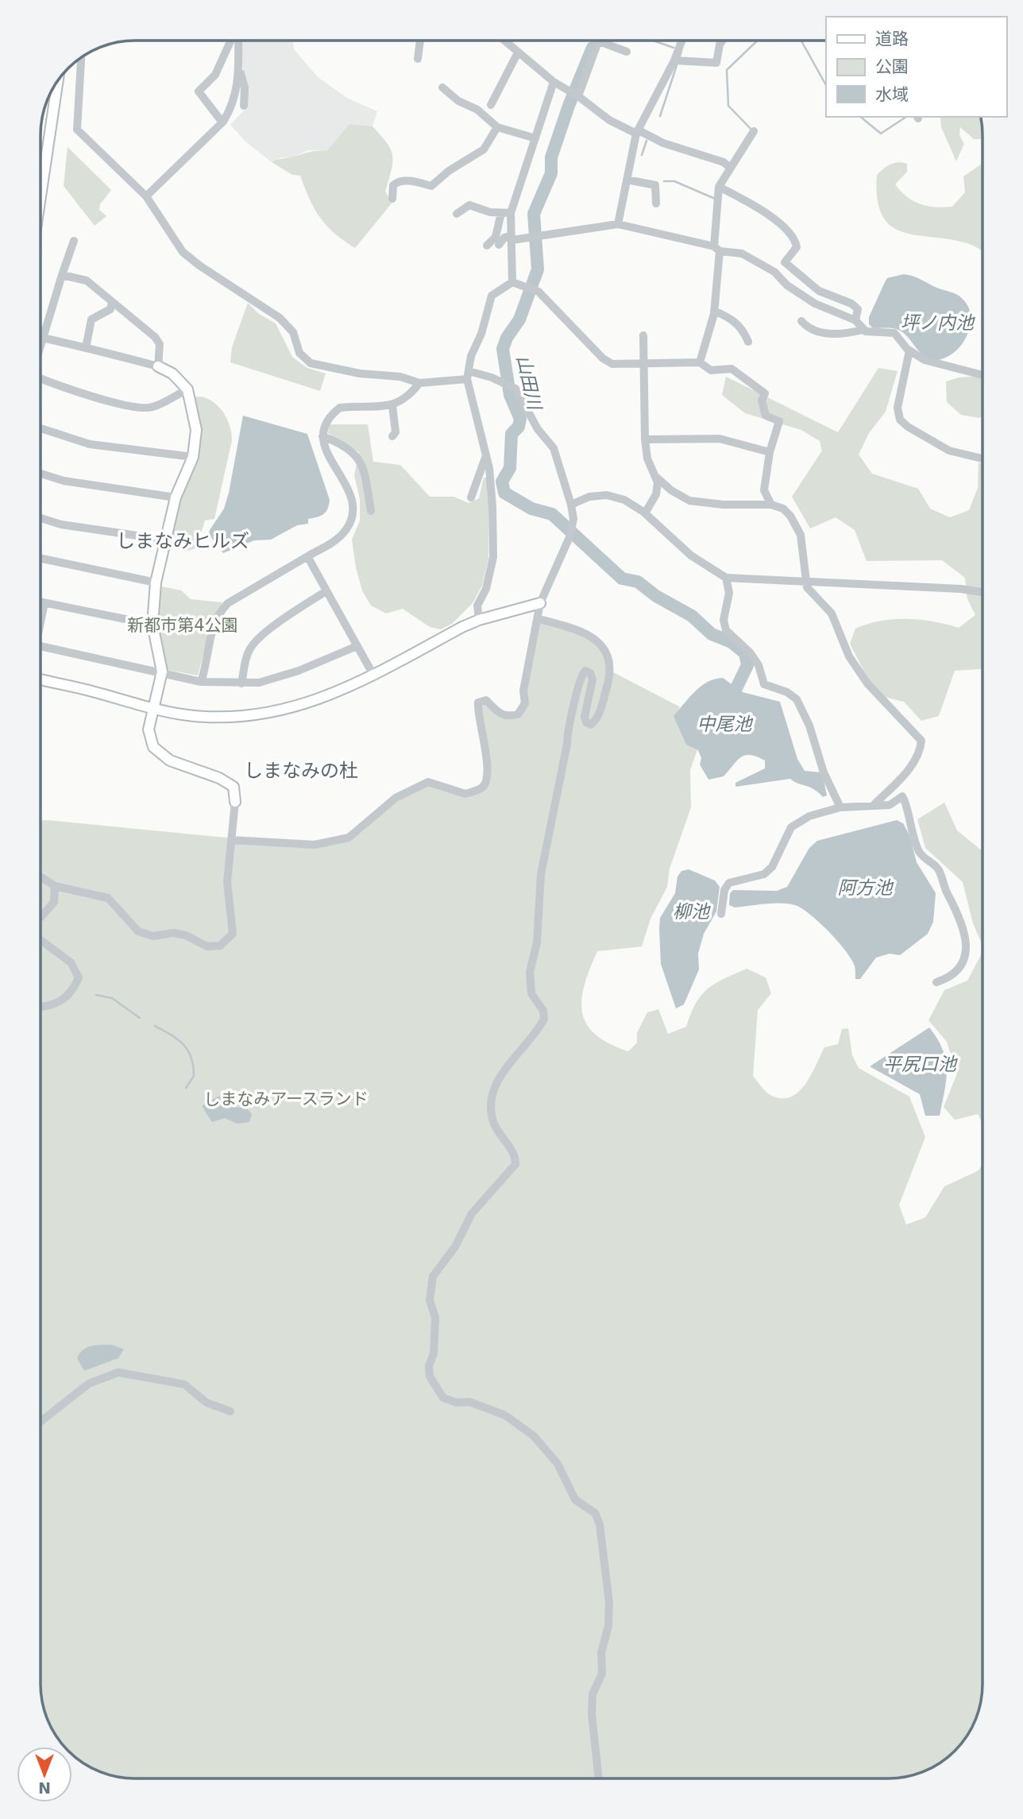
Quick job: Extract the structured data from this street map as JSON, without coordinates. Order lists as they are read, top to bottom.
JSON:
{
  "districts": ["しまなみヒルズ", "しまなみの杜"],
  "water": [
    "坪ノ内池",
    "山田川",
    "中尾池",
    "阿方池",
    "柳池",
    "平尻口池"
  ],
  "parks": ["新都市第4公園", "しまなみアースランド"],
  "legend": ["道路", "公園", "水域"],
  "north": "bottom"
}
